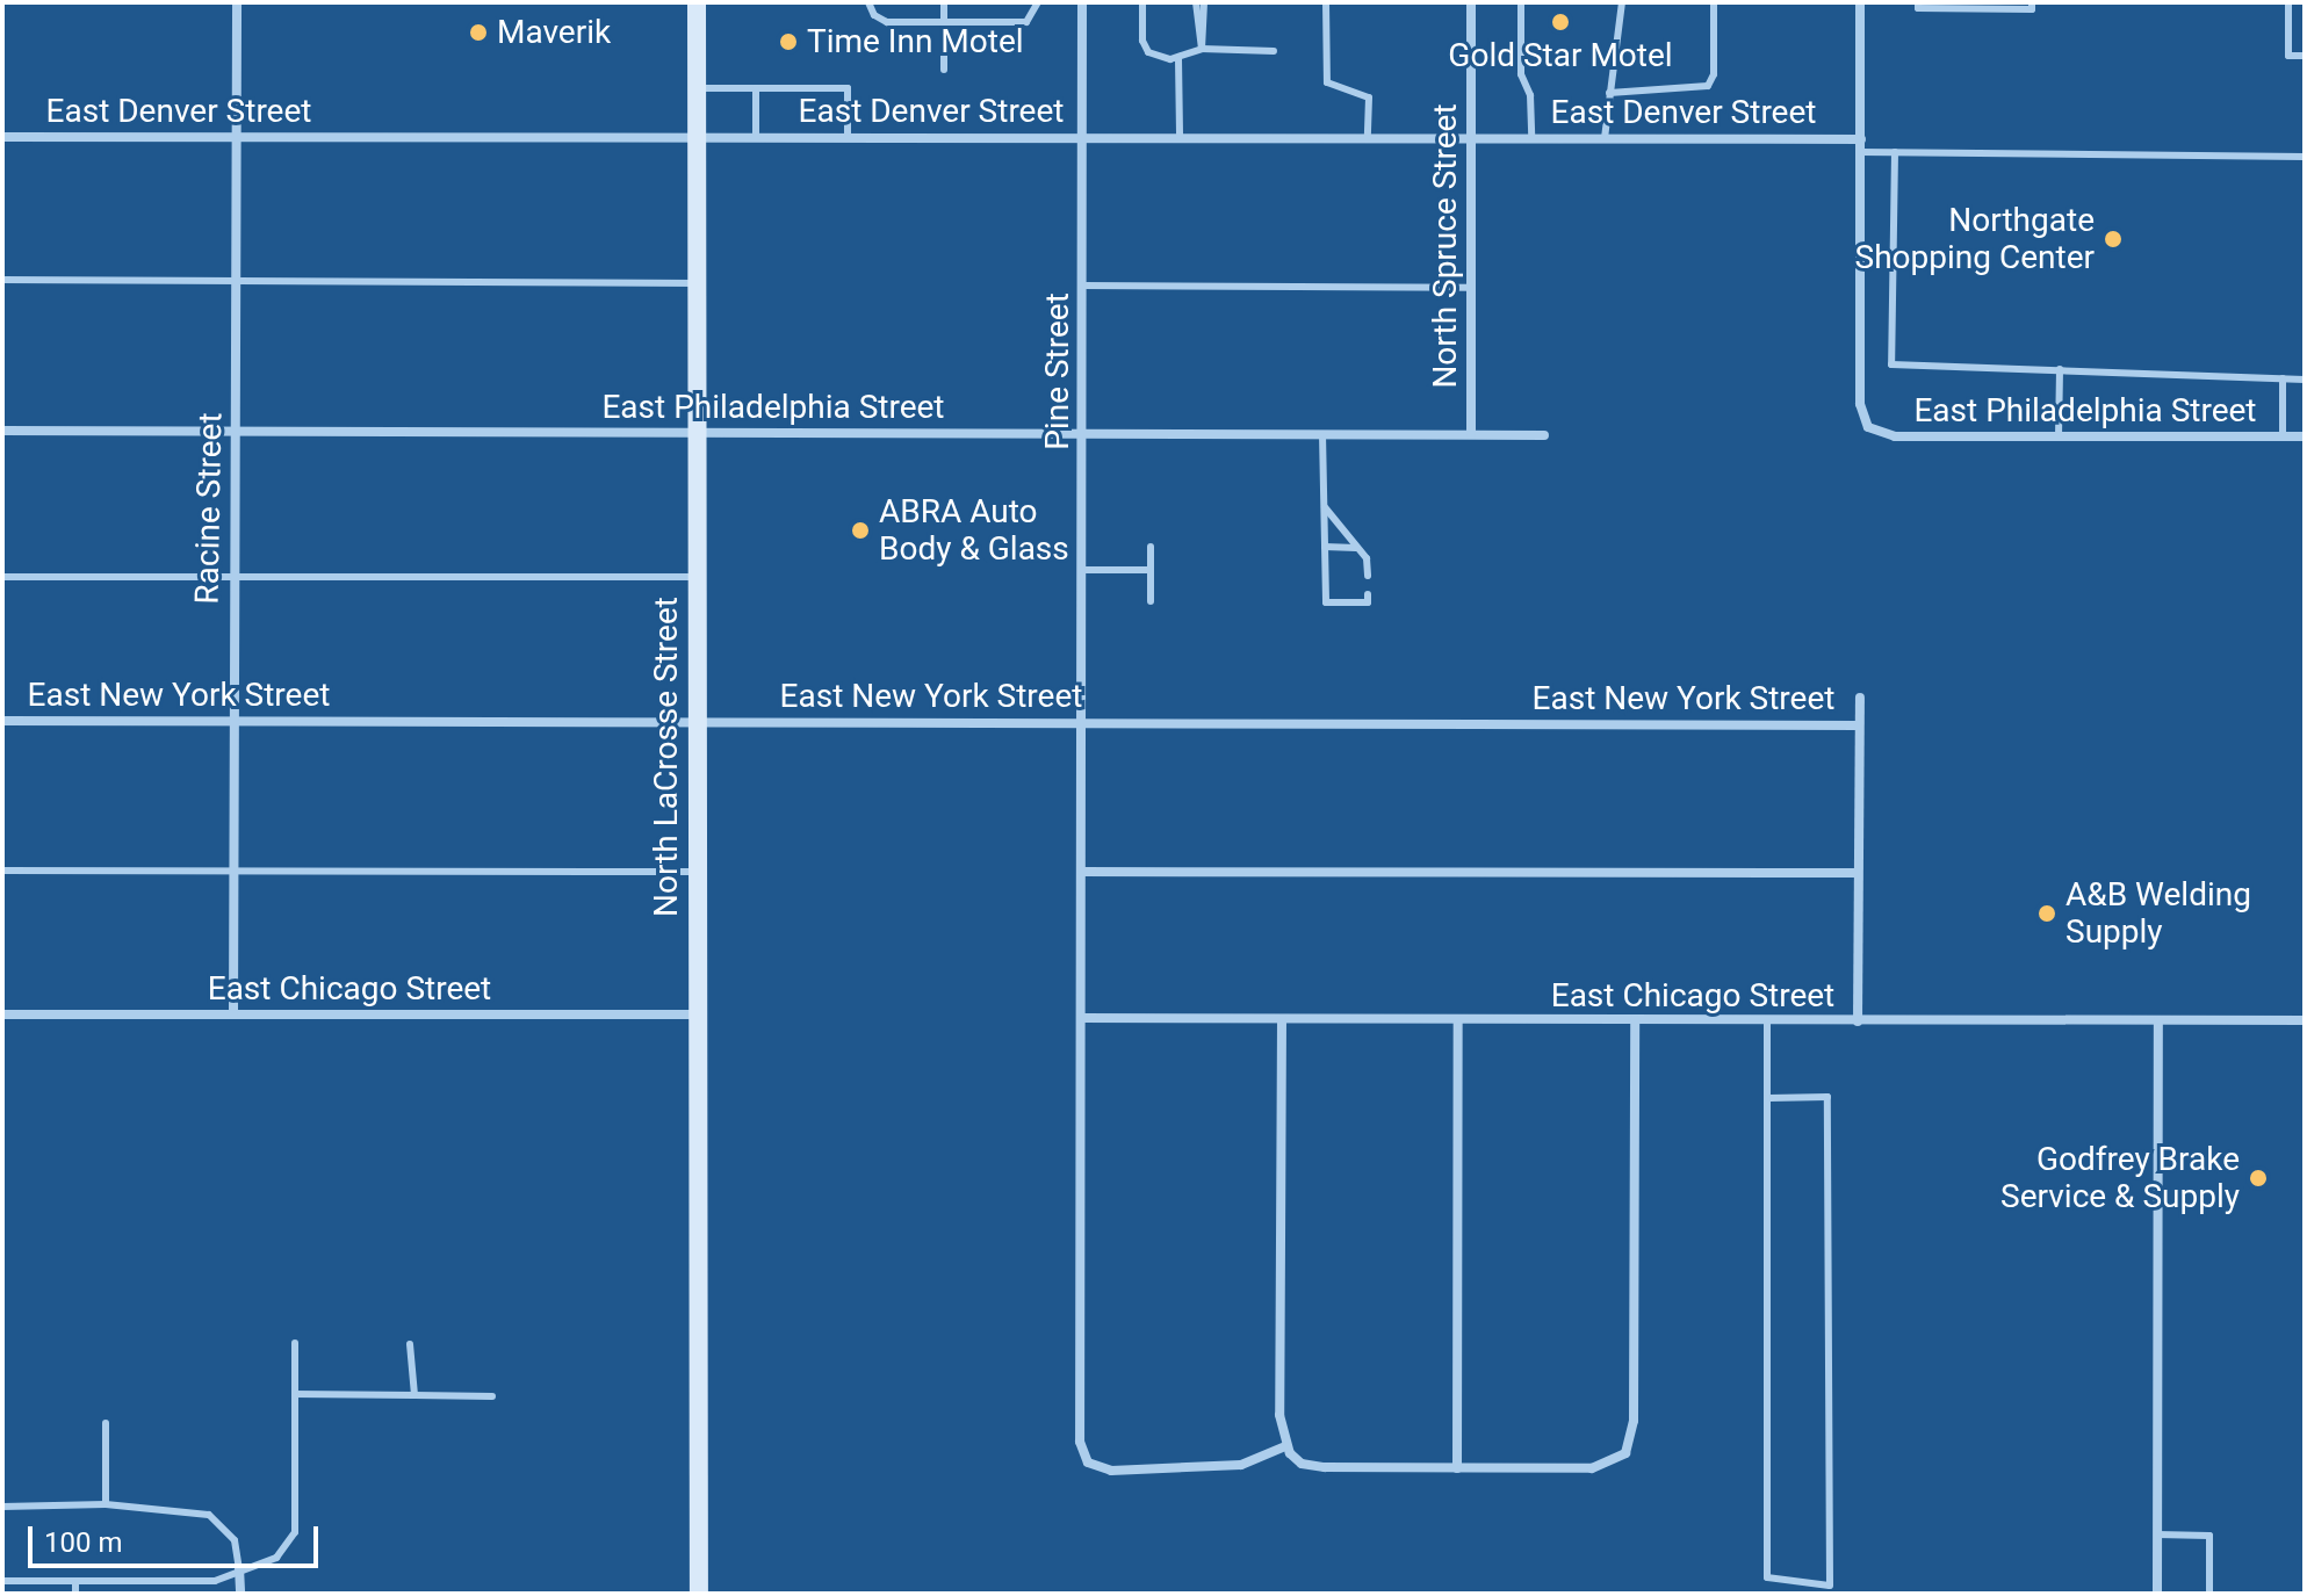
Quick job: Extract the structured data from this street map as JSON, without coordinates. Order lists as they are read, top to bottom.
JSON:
{
  "streets": {
    "main road": ["North LaCrosse Street"],
    "street": [
      "East Denver Street",
      "North Spruce Street",
      "Pine Street",
      "East Philadelphia Street",
      "Racine Street",
      "East New York Street",
      "East Chicago Street"
    ]
  },
  "crossings": [
    ["East Denver Street", "North Spruce Street"],
    ["East Denver Street", "Pine Street"],
    ["East Denver Street", "Racine Street"],
    ["East Denver Street", "North LaCrosse Street"],
    ["North Spruce Street", "East Philadelphia Street"],
    ["Pine Street", "East Philadelphia Street"],
    ["Pine Street", "East New York Street"],
    ["Pine Street", "East Chicago Street"],
    ["East Philadelphia Street", "Racine Street"],
    ["East Philadelphia Street", "North LaCrosse Street"],
    ["Racine Street", "East New York Street"],
    ["Racine Street", "East Chicago Street"],
    ["East New York Street", "North LaCrosse Street"],
    ["North LaCrosse Street", "East Chicago Street"]
  ],
  "places": [
    "Gold Star Motel",
    "Maverik",
    "Time Inn Motel",
    "Northgate Shopping Center",
    "ABRA Auto Body & Glass",
    "A&B Welding Supply",
    "Godfrey Brake Service & Supply"
  ],
  "scale_bar": "100 m"
}
